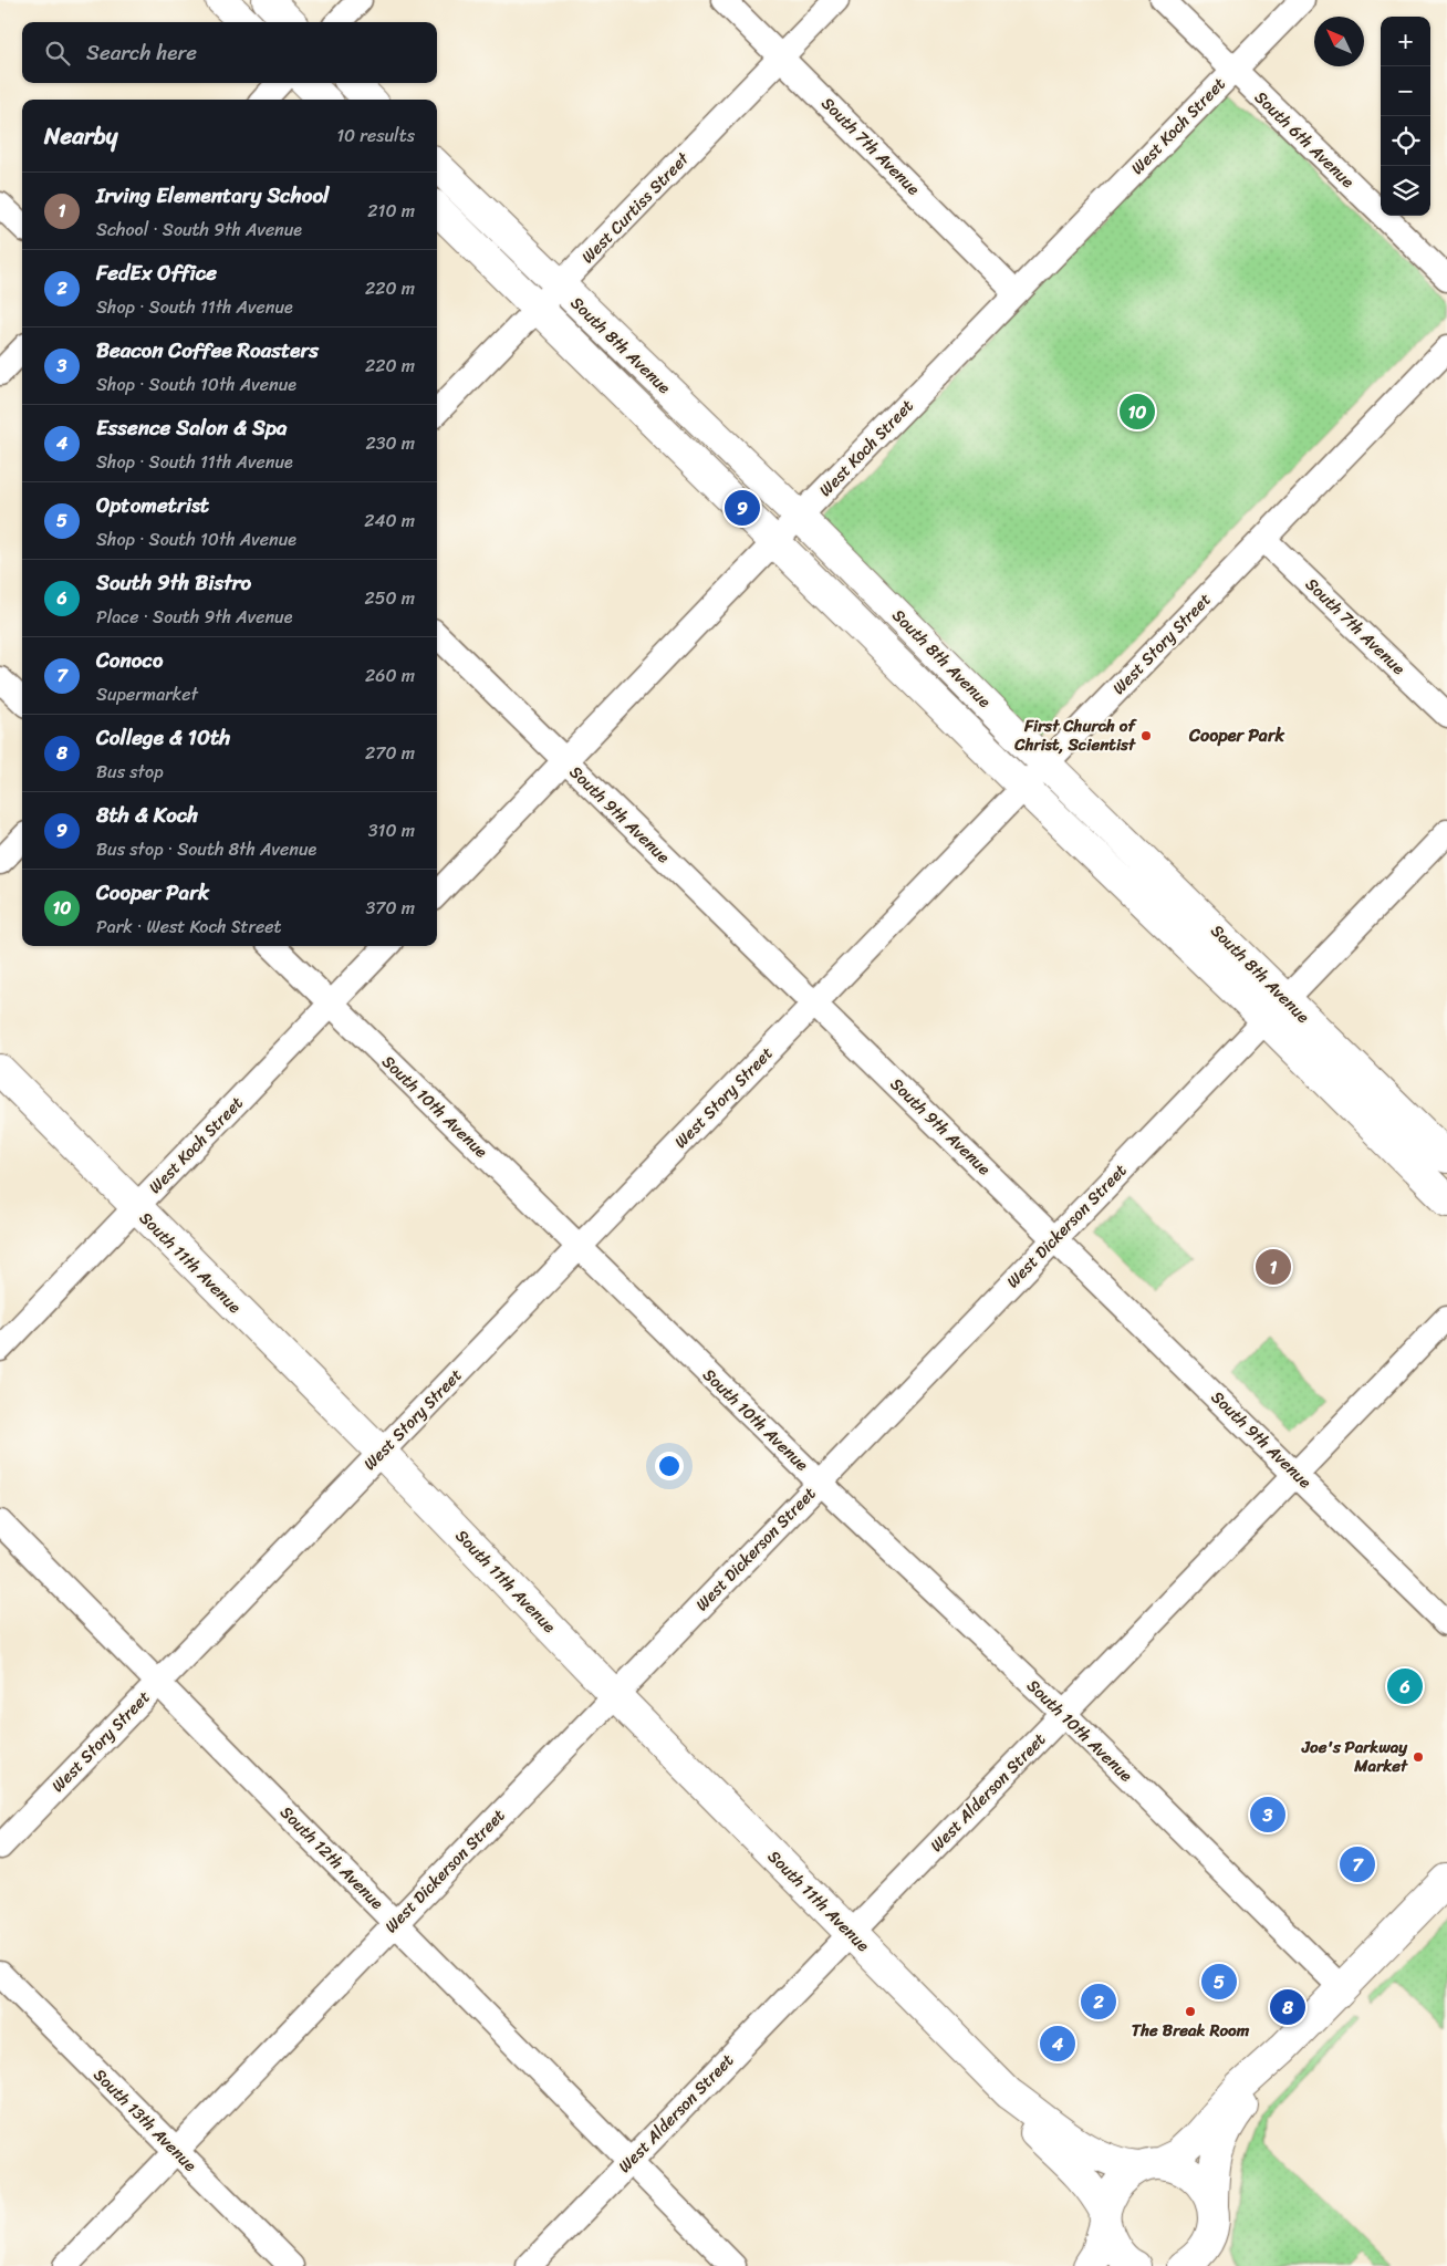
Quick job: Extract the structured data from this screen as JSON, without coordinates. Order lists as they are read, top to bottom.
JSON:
{
  "streets": {
    "street": [
      "West Koch Street",
      "South 6th Avenue",
      "South 7th Avenue",
      "West Curtiss Street",
      "South 8th Avenue",
      "West Story Street",
      "South 9th Avenue",
      "South 10th Avenue",
      "West Dickerson Street",
      "South 11th Avenue",
      "West Alderson Street",
      "South 12th Avenue",
      "South 13th Avenue"
    ]
  },
  "crossings": [
    ["West Koch Street", "South 6th Avenue"],
    ["West Koch Street", "South 7th Avenue"],
    ["West Koch Street", "South 8th Avenue"],
    ["West Koch Street", "South 9th Avenue"],
    ["West Koch Street", "South 10th Avenue"],
    ["West Koch Street", "South 11th Avenue"],
    ["South 7th Avenue", "West Curtiss Street"],
    ["South 7th Avenue", "West Story Street"],
    ["West Curtiss Street", "South 8th Avenue"],
    ["South 8th Avenue", "West Story Street"],
    ["South 8th Avenue", "West Dickerson Street"],
    ["West Story Street", "South 9th Avenue"],
    ["West Story Street", "South 10th Avenue"],
    ["West Story Street", "South 11th Avenue"],
    ["West Story Street", "South 12th Avenue"],
    ["South 9th Avenue", "West Dickerson Street"],
    ["South 9th Avenue", "West Alderson Street"],
    ["South 10th Avenue", "West Dickerson Street"],
    ["South 10th Avenue", "West Alderson Street"],
    ["West Dickerson Street", "South 11th Avenue"],
    ["West Dickerson Street", "South 12th Avenue"],
    ["West Dickerson Street", "South 13th Avenue"],
    ["South 11th Avenue", "West Alderson Street"],
    ["West Alderson Street", "South 12th Avenue"]
  ],
  "districts": ["Cooper Park"],
  "places": ["First Church of Christ, Scientist", "Joe's Parkway Market", "The Break Room"],
  "north": "top left",
  "page": {
    "map_buttons": ["+", "−"],
    "search": "Search here",
    "heading": ["Nearby", "10 results"],
    "list": [
      {
        "mark": "1",
        "name": "Irving Elementary School",
        "note": "School · South 9th Avenue",
        "value": "210 m"
      },
      {
        "mark": "2",
        "name": "FedEx Office",
        "note": "Shop · South 11th Avenue",
        "value": "220 m"
      },
      {
        "mark": "3",
        "name": "Beacon Coffee Roasters",
        "note": "Shop · South 10th Avenue",
        "value": "220 m"
      },
      {
        "mark": "4",
        "name": "Essence Salon & Spa",
        "note": "Shop · South 11th Avenue",
        "value": "230 m"
      },
      {
        "mark": "5",
        "name": "Optometrist",
        "note": "Shop · South 10th Avenue",
        "value": "240 m"
      },
      {
        "mark": "6",
        "name": "South 9th Bistro",
        "note": "Place · South 9th Avenue",
        "value": "250 m"
      },
      {
        "mark": "7",
        "name": "Conoco",
        "note": "Supermarket",
        "value": "260 m"
      },
      {
        "mark": "8",
        "name": "College & 10th",
        "note": "Bus stop",
        "value": "270 m"
      },
      {
        "mark": "9",
        "name": "8th & Koch",
        "note": "Bus stop · South 8th Avenue",
        "value": "310 m"
      },
      {
        "mark": "10",
        "name": "Cooper Park",
        "note": "Park · West Koch Street",
        "value": "370 m"
      }
    ],
    "pins": [
      "10",
      "9",
      "1",
      "6",
      "3",
      "7",
      "5",
      "2",
      "8",
      "4"
    ]
  }
}
